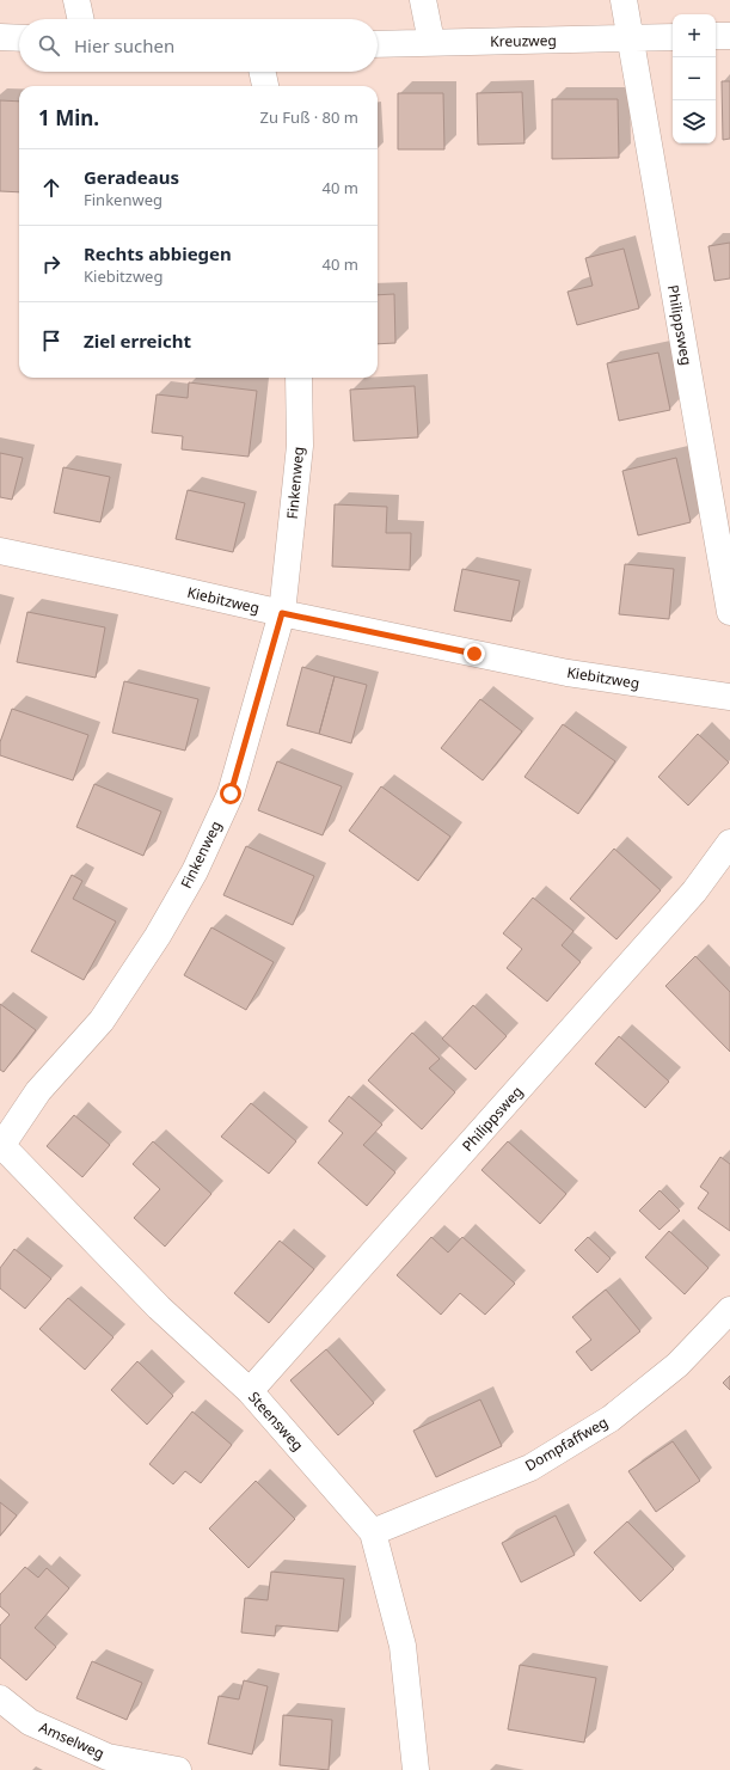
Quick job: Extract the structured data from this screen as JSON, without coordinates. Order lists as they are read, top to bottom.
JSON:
{
  "streets": {
    "street": [
      "Kreuzweg",
      "Philippsweg",
      "Finkenweg",
      "Kiebitzweg",
      "Steensweg",
      "Dompfaffweg",
      "Amselweg"
    ]
  },
  "crossings": [
    ["Kreuzweg", "Philippsweg"],
    ["Philippsweg", "Steensweg"],
    ["Finkenweg", "Kiebitzweg"],
    ["Finkenweg", "Steensweg"],
    ["Steensweg", "Dompfaffweg"]
  ],
  "page": {
    "map_buttons": ["+", "−"],
    "search": "Hier suchen",
    "heading": ["1 Min.", "Zu Fuß · 80 m"],
    "list": [
      ["Geradeaus", "Finkenweg", "40 m"],
      ["Rechts abbiegen", "Kiebitzweg", "40 m"],
      "Ziel erreicht"
    ]
  }
}
